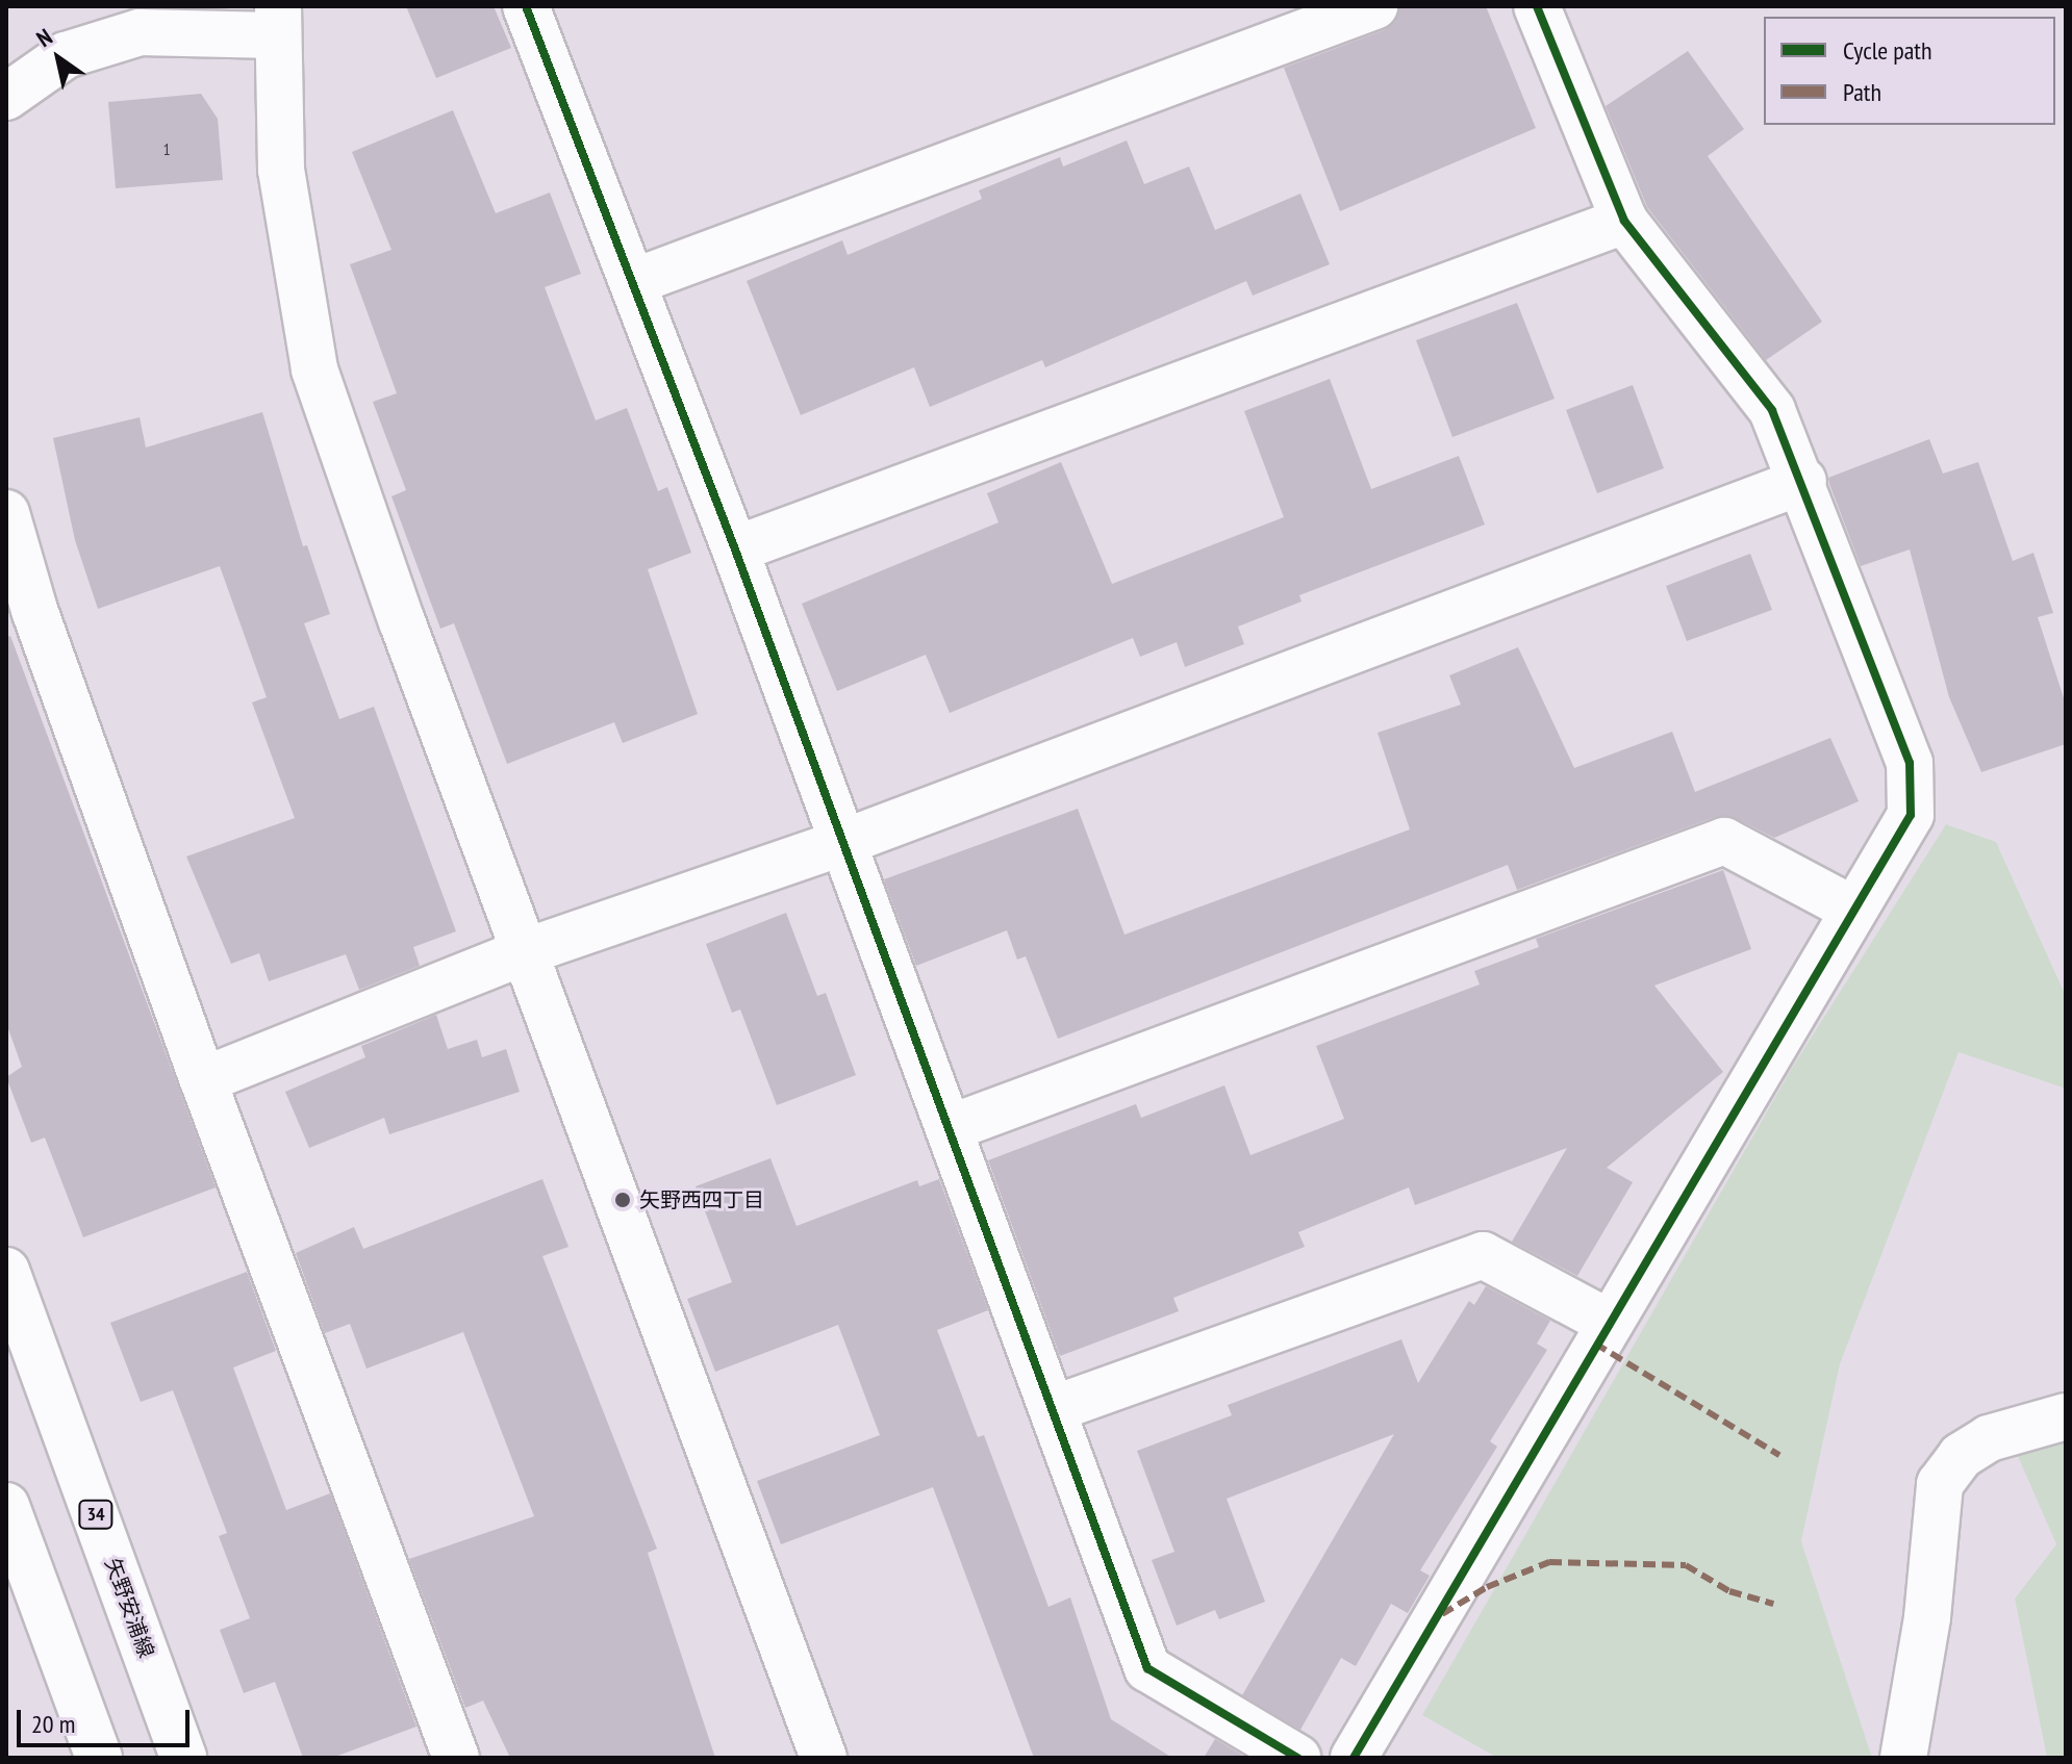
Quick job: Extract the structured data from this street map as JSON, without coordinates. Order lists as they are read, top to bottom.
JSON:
{
  "streets": {
    "street": ["34", "矢野安浦線"]
  },
  "places": ["矢野西四丁目"],
  "house_numbers": ["1"],
  "legend": ["Cycle path", "Path"],
  "scale_bar": "20 m",
  "north": "top left"
}
